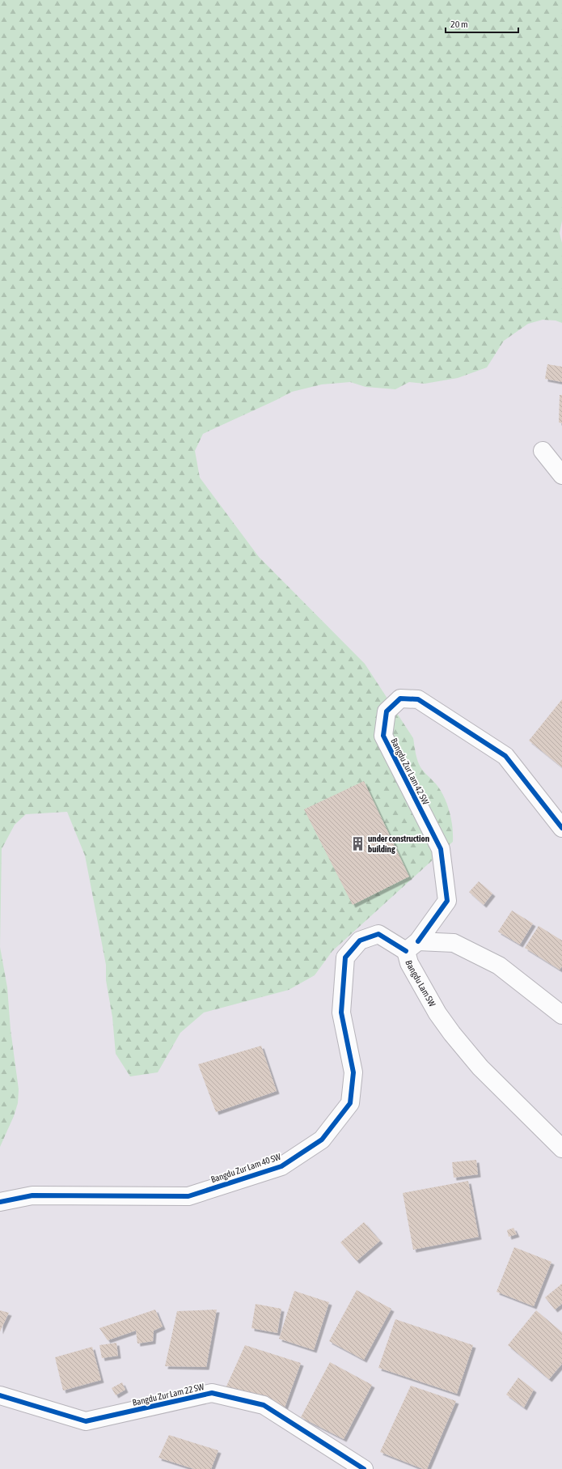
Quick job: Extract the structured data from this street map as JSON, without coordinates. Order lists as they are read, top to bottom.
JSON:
{
  "streets": {
    "street": [
      "Bangdu Zur Lam 42 SW",
      "Bangdu Lam SW",
      "Bangdu Zur Lam 40 SW",
      "Bangdu Zur Lam 22 SW"
    ]
  },
  "crossings": [
    ["Bangdu Zur Lam 42 SW", "Bangdu Lam SW"],
    ["Bangdu Zur Lam 42 SW", "Bangdu Zur Lam 40 SW"],
    ["Bangdu Lam SW", "Bangdu Zur Lam 40 SW"]
  ],
  "places": {
    "building": ["under construction building"]
  },
  "scale_bar": "20 m"
}
